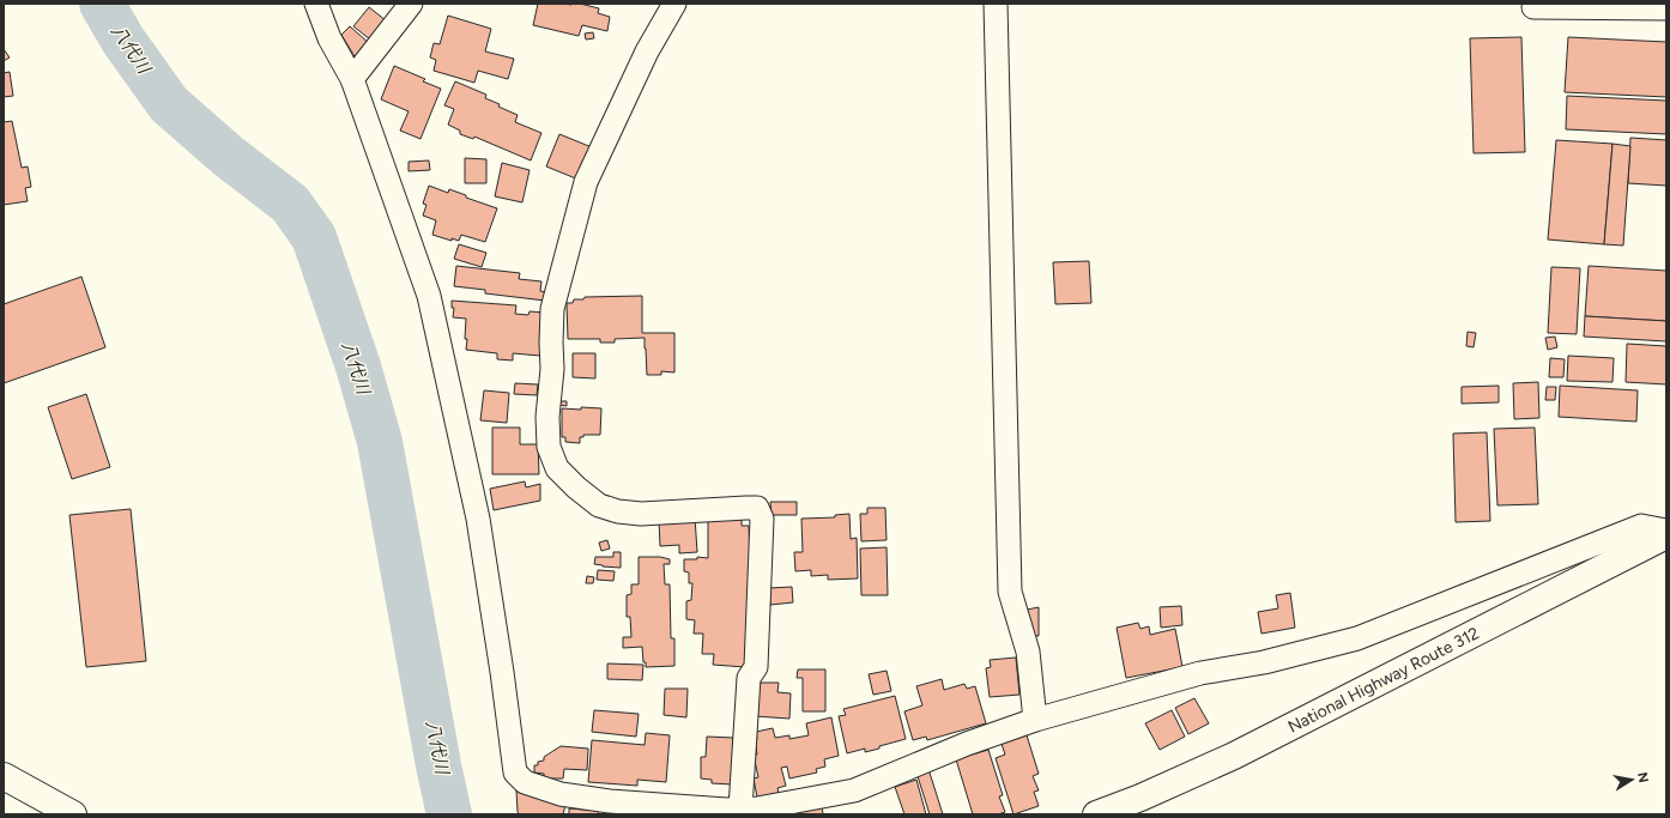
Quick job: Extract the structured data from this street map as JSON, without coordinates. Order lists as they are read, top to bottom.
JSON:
{
  "streets": {
    "highway": ["National Highway Route 312"]
  },
  "water": ["八代川"],
  "north": "right"
}
